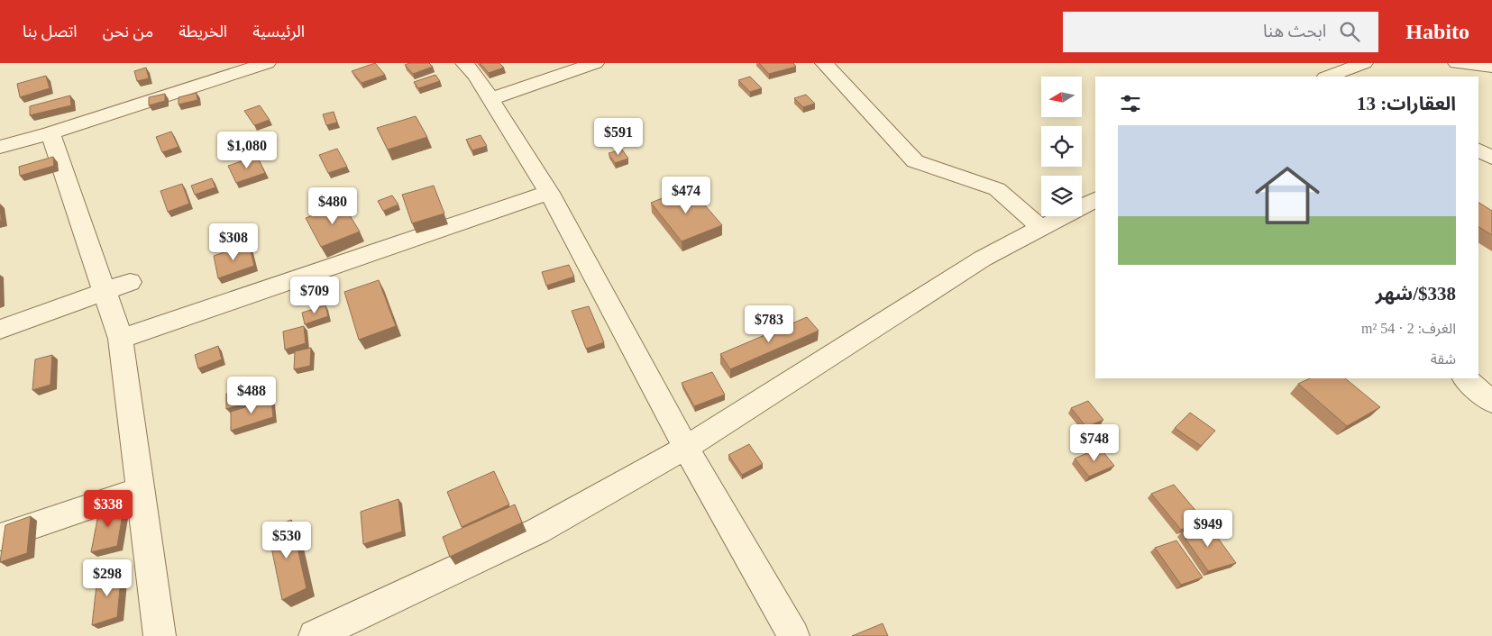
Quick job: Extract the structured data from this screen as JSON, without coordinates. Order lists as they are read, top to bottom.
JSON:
{
  "north": "left",
  "page": {
    "header": "Habito",
    "search": "ابحث هنا",
    "nav": [
      "الرئيسية",
      "الخريطة",
      "من نحن",
      "اتصل بنا"
    ],
    "heading": "العقارات: 13",
    "price": [
      "$591",
      "$1,080",
      "$474",
      "$480",
      "$308",
      "$709",
      "$783",
      "$488",
      "$748",
      "$338",
      "$949",
      "$530",
      "$298"
    ],
    "list": [
      {
        "name": "$338/شهر",
        "note": "الغرف: 2 · 54 m² · شقة"
      }
    ]
  }
}
